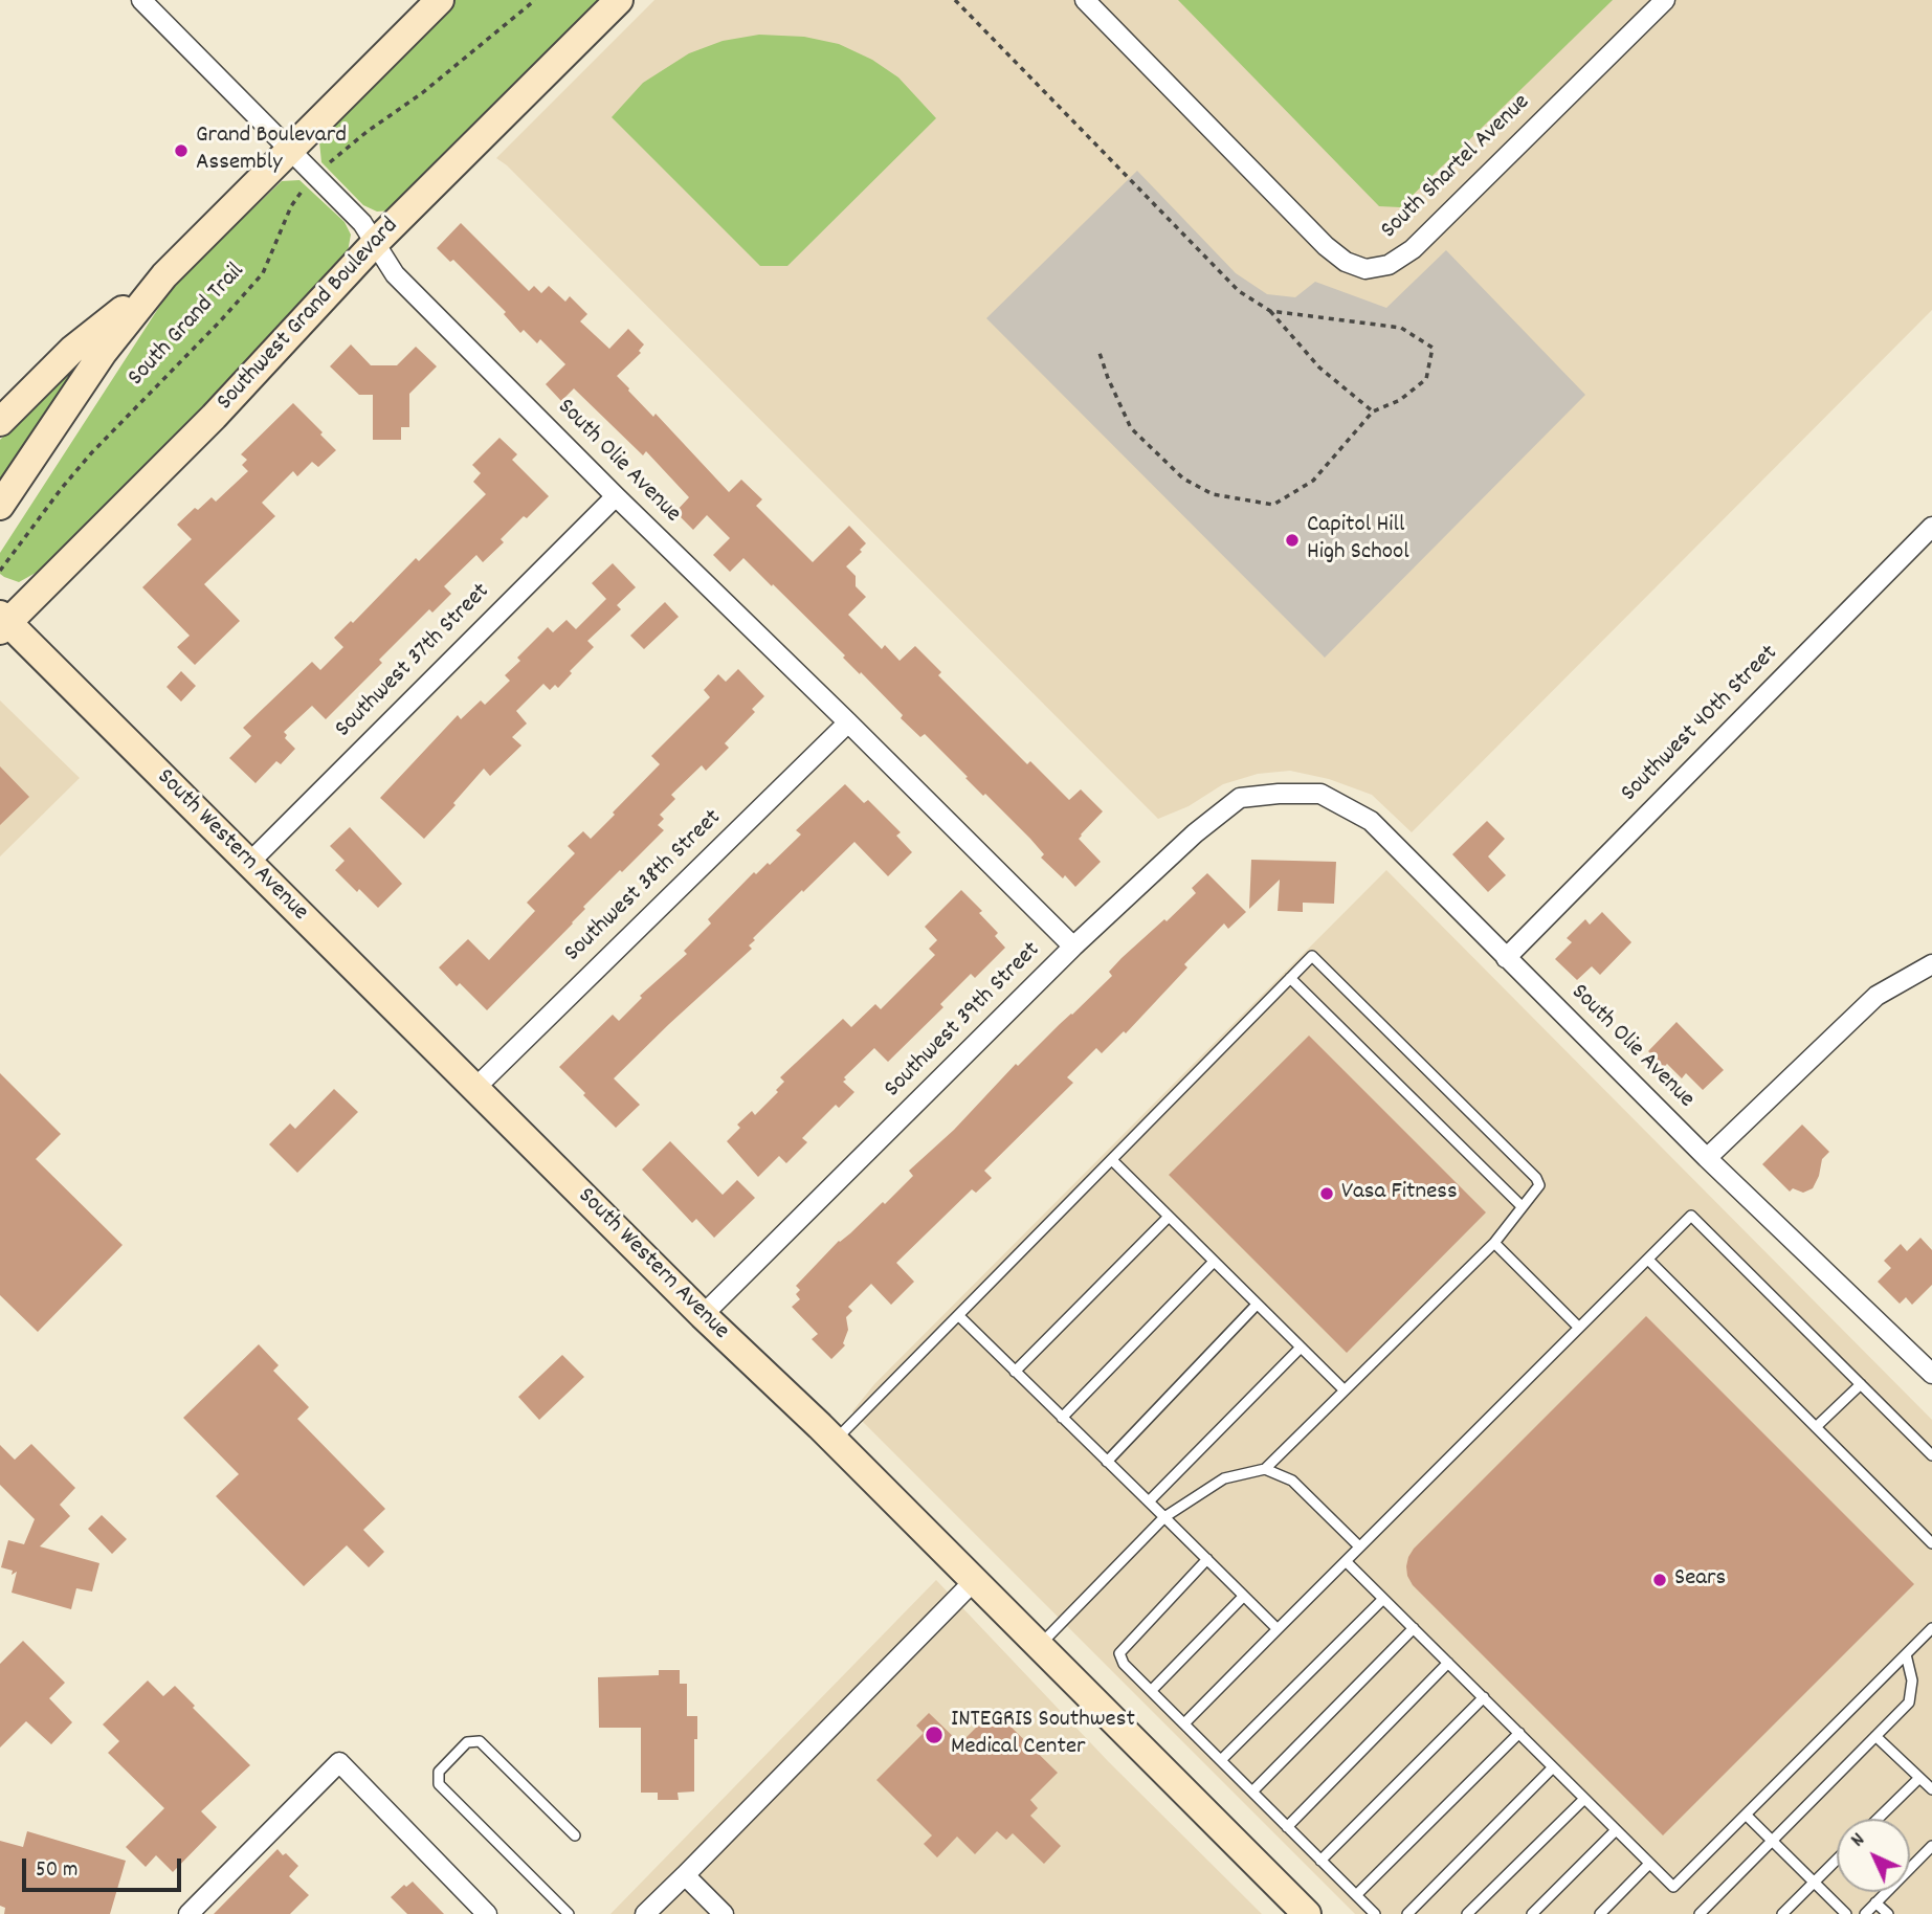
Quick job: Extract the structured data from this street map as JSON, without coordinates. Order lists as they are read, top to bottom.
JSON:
{
  "streets": {
    "main road": ["Southwest Grand Boulevard", "South Western Avenue"],
    "street": [
      "South Shartel Avenue",
      "South Olie Avenue",
      "Southwest 37th Street",
      "Southwest 40th Street",
      "Southwest 38th Street",
      "Southwest 39th Street"
    ],
    "path": ["South Grand Trail"]
  },
  "crossings": [
    ["Southwest Grand Boulevard", "South Olie Avenue"],
    ["Southwest Grand Boulevard", "South Western Avenue"],
    ["South Grand Trail", "South Olie Avenue"],
    ["South Olie Avenue", "Southwest 37th Street"],
    ["South Olie Avenue", "Southwest 40th Street"],
    ["South Olie Avenue", "Southwest 38th Street"],
    ["South Olie Avenue", "Southwest 39th Street"],
    ["Southwest 37th Street", "South Western Avenue"],
    ["South Western Avenue", "Southwest 38th Street"],
    ["South Western Avenue", "Southwest 39th Street"]
  ],
  "places": [
    "Grand Boulevard Assembly",
    "Capitol Hill High School",
    "Vasa Fitness",
    "Sears",
    "INTEGRIS Southwest Medical Center"
  ],
  "scale_bar": "50 m",
  "north": "top left"
}
